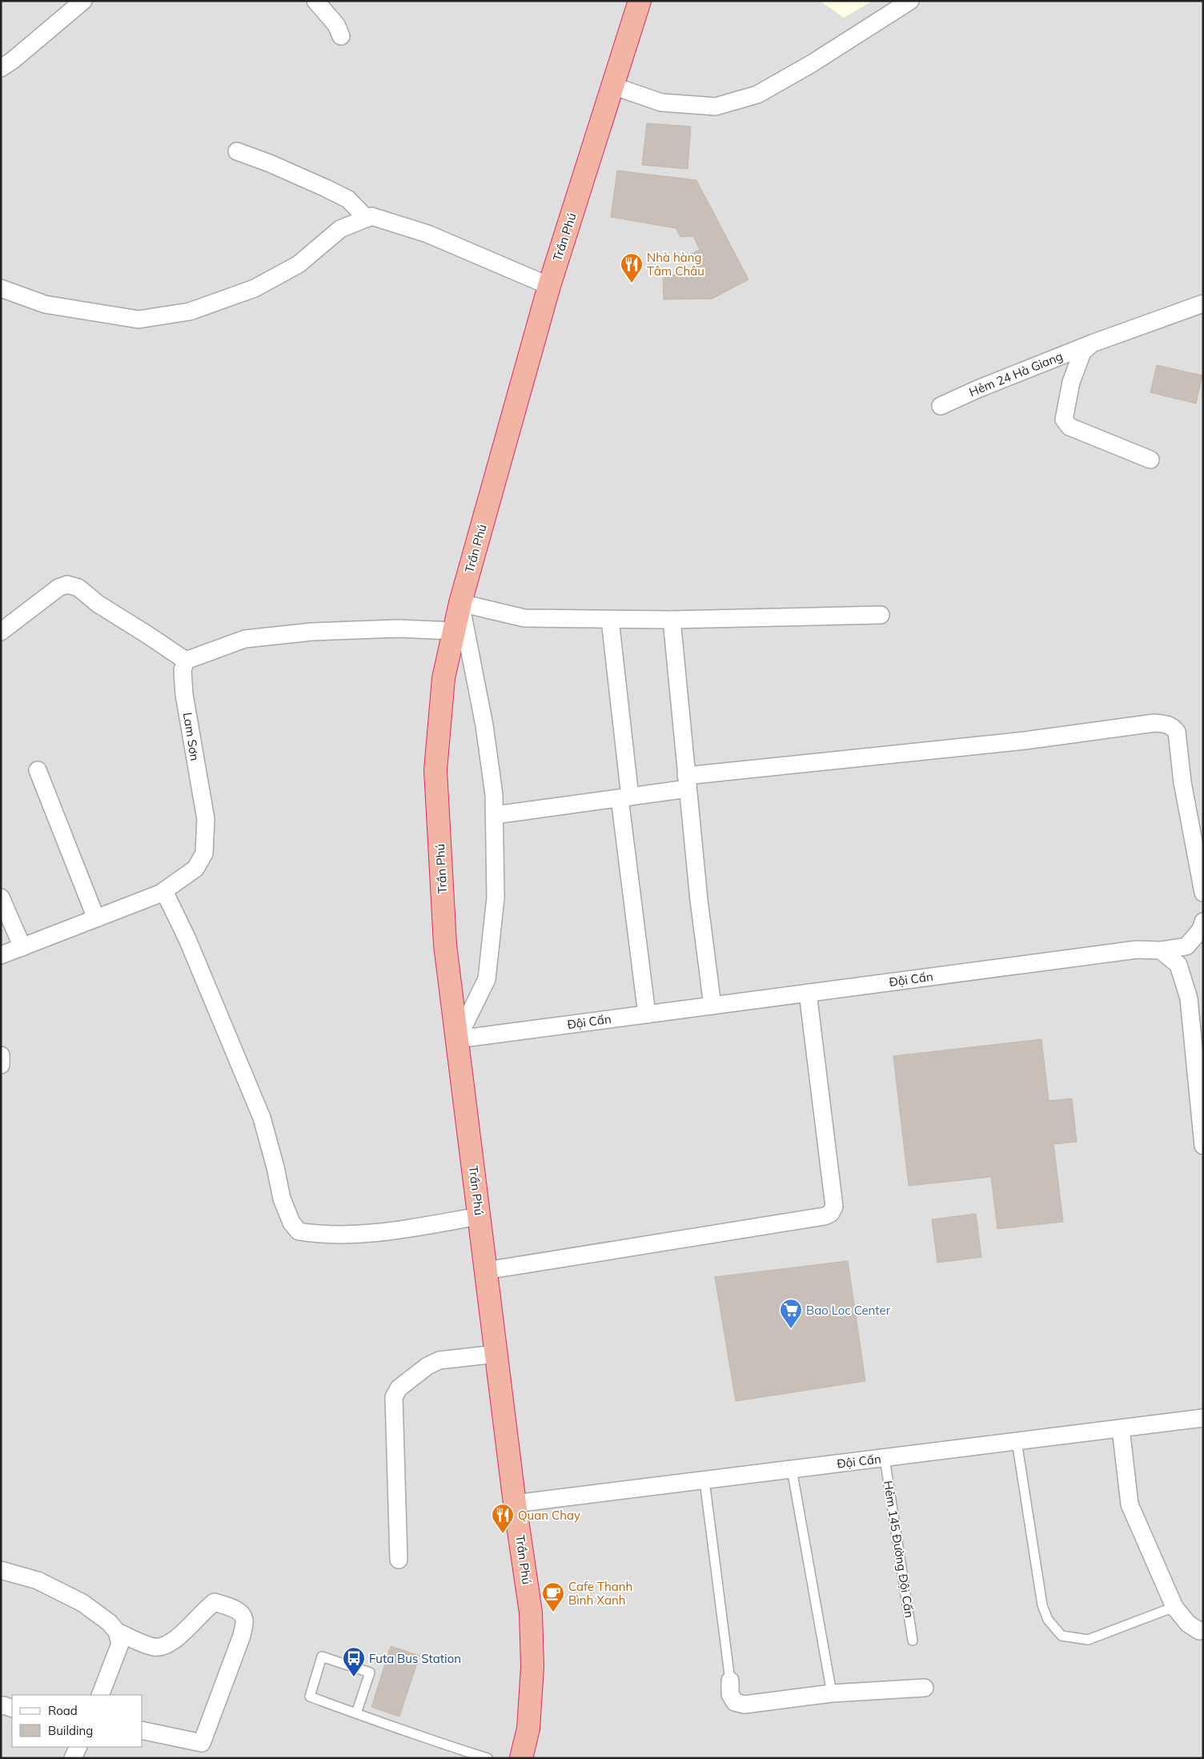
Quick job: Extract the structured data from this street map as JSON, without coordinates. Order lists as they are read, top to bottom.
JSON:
{
  "streets": {
    "highway": ["Trần Phú"],
    "street": ["Hẻm 24 Hà Giang", "Lam Sơn", "Đội Cấn"],
    "lane": ["Hẻm 145 Đường Đội Cấn"]
  },
  "crossings": [
    ["Trần Phú", "Đội Cấn"],
    ["Đội Cấn", "Hẻm 145 Đường Đội Cấn"]
  ],
  "places": {
    "restaurant": ["Nhà hàng Tâm Châu", "Quan Chay"],
    "supermarket": ["Bao Loc Center"],
    "cafe": ["Cafe Thanh Bình Xanh"],
    "bus stop": ["Futa Bus Station"]
  },
  "legend": ["Road", "Building"]
}
